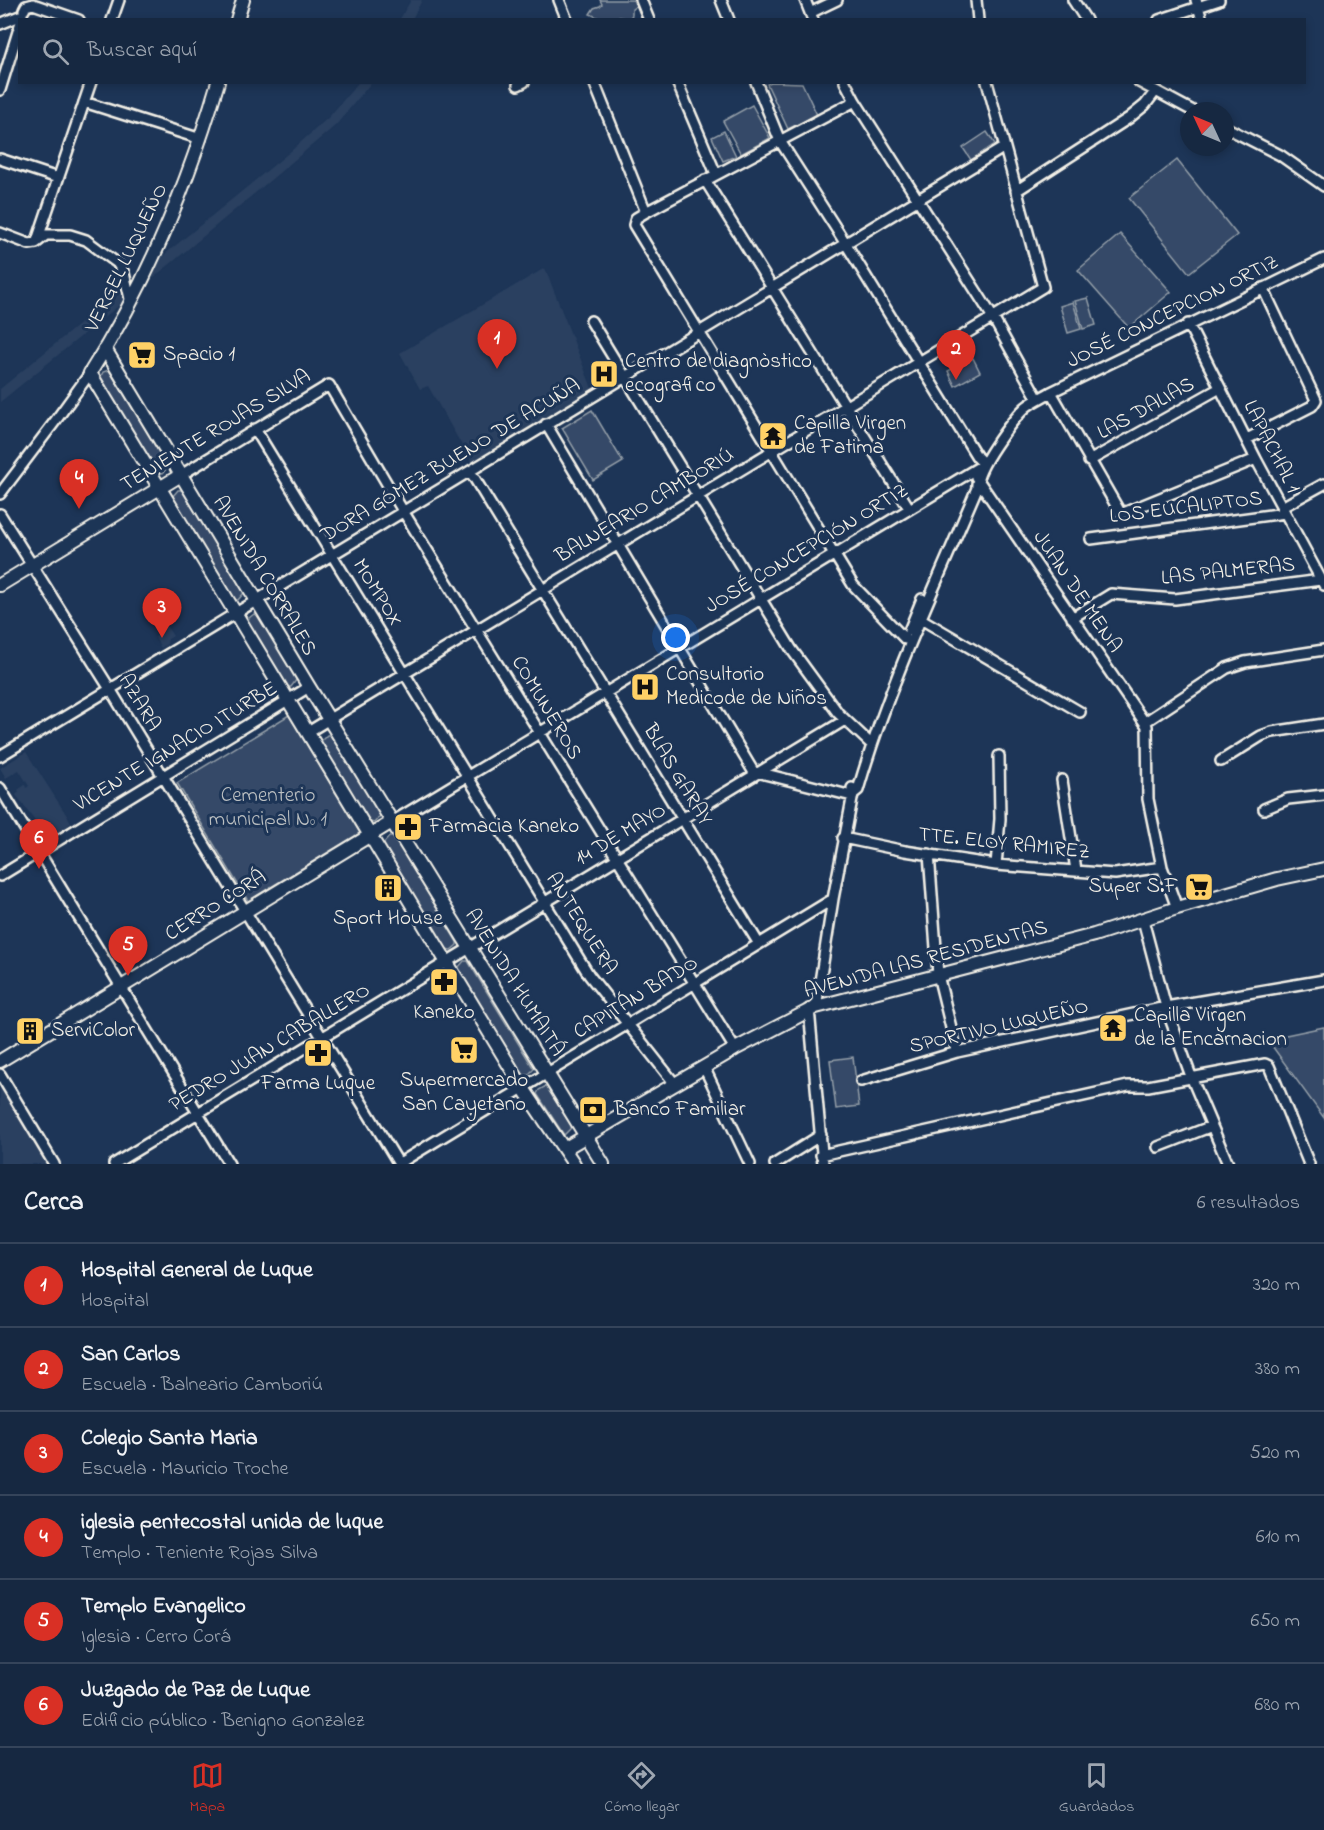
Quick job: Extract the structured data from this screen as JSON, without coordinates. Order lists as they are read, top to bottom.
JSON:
{
  "streets": {
    "main road": [
      "VERGEL LUQUEÑO",
      "TENIENTE ROJAS SILVA",
      "AVENIDA CORRALES",
      "CERRO CORÁ",
      "AVENIDA LAS RESIDENTAS",
      "AVENIDA HUMAITÁ"
    ],
    "street": [
      "JOSÉ CONCEPCION ORTIZ",
      "LAS DALIAS",
      "LAPACHAL 1",
      "DORA GÓMEZ BUENO DE ACUÑA",
      "BALNEARIO CAMBORIÚ",
      "LOS EUCALIPTOS",
      "JOSÉ CONCEPCIÓN ORTIZ",
      "LAS PALMERAS",
      "JUAN DE MENA",
      "MOMPOX",
      "AZARA",
      "COMUNEROS",
      "VICENTE IGNACIO ITURBE",
      "BLAS GARAY",
      "14 DE MAYO",
      "TTE. ELOY RAMIREZ",
      "ANTEQUERA",
      "CAPITÁN BADO",
      "SPORTIVO LUQUEÑO",
      "PEDRO JUAN CABALLERO"
    ]
  },
  "crossings": [
    ["VERGEL LUQUEÑO", "AVENIDA CORRALES"],
    ["JOSÉ CONCEPCION ORTIZ", "LAPACHAL 1"],
    ["JOSÉ CONCEPCION ORTIZ", "JOSÉ CONCEPCIÓN ORTIZ"],
    ["LAS DALIAS", "LAPACHAL 1"],
    ["TENIENTE ROJAS SILVA", "AVENIDA CORRALES"],
    ["TENIENTE ROJAS SILVA", "MOMPOX"],
    ["TENIENTE ROJAS SILVA", "AZARA"],
    ["TENIENTE ROJAS SILVA", "COMUNEROS"],
    ["LAPACHAL 1", "LOS EUCALIPTOS"],
    ["LAPACHAL 1", "LAS PALMERAS"],
    ["DORA GÓMEZ BUENO DE ACUÑA", "AVENIDA CORRALES"],
    ["DORA GÓMEZ BUENO DE ACUÑA", "MOMPOX"],
    ["DORA GÓMEZ BUENO DE ACUÑA", "AZARA"],
    ["DORA GÓMEZ BUENO DE ACUÑA", "COMUNEROS"],
    ["DORA GÓMEZ BUENO DE ACUÑA", "BLAS GARAY"],
    ["BALNEARIO CAMBORIÚ", "AVENIDA CORRALES"],
    ["BALNEARIO CAMBORIÚ", "MOMPOX"],
    ["BALNEARIO CAMBORIÚ", "COMUNEROS"],
    ["BALNEARIO CAMBORIÚ", "BLAS GARAY"],
    ["JOSÉ CONCEPCIÓN ORTIZ", "AVENIDA CORRALES"],
    ["JOSÉ CONCEPCIÓN ORTIZ", "MOMPOX"],
    ["JOSÉ CONCEPCIÓN ORTIZ", "COMUNEROS"],
    ["JOSÉ CONCEPCIÓN ORTIZ", "BLAS GARAY"],
    ["JOSÉ CONCEPCIÓN ORTIZ", "CERRO CORÁ"],
    ["JOSÉ CONCEPCIÓN ORTIZ", "ANTEQUERA"],
    ["JOSÉ CONCEPCIÓN ORTIZ", "AVENIDA HUMAITÁ"],
    ["LAS PALMERAS", "JUAN DE MENA"],
    ["AVENIDA CORRALES", "VICENTE IGNACIO ITURBE"],
    ["AVENIDA CORRALES", "CERRO CORÁ"],
    ["AVENIDA CORRALES", "AVENIDA HUMAITÁ"],
    ["MOMPOX", "ANTEQUERA"],
    ["AZARA", "VICENTE IGNACIO ITURBE"],
    ["AZARA", "CERRO CORÁ"],
    ["AZARA", "CAPITÁN BADO"],
    ["AZARA", "PEDRO JUAN CABALLERO"],
    ["COMUNEROS", "14 DE MAYO"],
    ["COMUNEROS", "AVENIDA LAS RESIDENTAS"],
    ["COMUNEROS", "CAPITÁN BADO"],
    ["BLAS GARAY", "14 DE MAYO"],
    ["BLAS GARAY", "CAPITÁN BADO"],
    ["14 DE MAYO", "ANTEQUERA"],
    ["14 DE MAYO", "AVENIDA HUMAITÁ"],
    ["14 DE MAYO", "PEDRO JUAN CABALLERO"],
    ["CERRO CORÁ", "AVENIDA HUMAITÁ"],
    ["ANTEQUERA", "AVENIDA LAS RESIDENTAS"],
    ["ANTEQUERA", "CAPITÁN BADO"],
    ["AVENIDA LAS RESIDENTAS", "AVENIDA HUMAITÁ"],
    ["AVENIDA HUMAITÁ", "CAPITÁN BADO"]
  ],
  "parks": ["Cementerio municipal Nº 1"],
  "places": {
    "supermarket": ["Spacio 1", "Super S.F", "Supermercado San Cayetano"],
    "hospital": ["Centro de diagnòstico ecografico", "Consultorio Medicode de Niños"],
    "temple": ["Capilla Virgen de Fatima", "Capilla Virgen de la Encarnacion"],
    "pharmacy": ["Farmacia Kaneko", "Kaneko", "Farma Luque"],
    "building": ["Sport House", "ServiColor"],
    "bank": ["Banco Familiar"]
  },
  "north": "top left",
  "page": {
    "search": "Buscar aquí",
    "pins": [
      "1",
      "2",
      "4",
      "3",
      "6",
      "5"
    ],
    "heading": ["Cerca", "6 resultados"],
    "list": [
      {
        "mark": "1",
        "name": "Hospital General de Luque",
        "note": "Hospital",
        "value": "320 m"
      },
      {
        "mark": "2",
        "name": "San Carlos",
        "note": "Escuela · Balneario Camboriú",
        "value": "380 m"
      },
      {
        "mark": "3",
        "name": "Colegio Santa Maria",
        "note": "Escuela · Mauricio Troche",
        "value": "520 m"
      },
      {
        "mark": "4",
        "name": "iglesia pentecostal unida de luque",
        "note": "Templo · Teniente Rojas Silva",
        "value": "610 m"
      },
      {
        "mark": "5",
        "name": "Templo Evangelico",
        "note": "Iglesia · Cerro Corá",
        "value": "650 m"
      },
      {
        "mark": "6",
        "name": "Juzgado de Paz de Luque",
        "note": "Edificio público · Benigno Gonzalez",
        "value": "680 m"
      }
    ],
    "nav": ["Mapa", "Cómo llegar", "Guardados"]
  }
}
